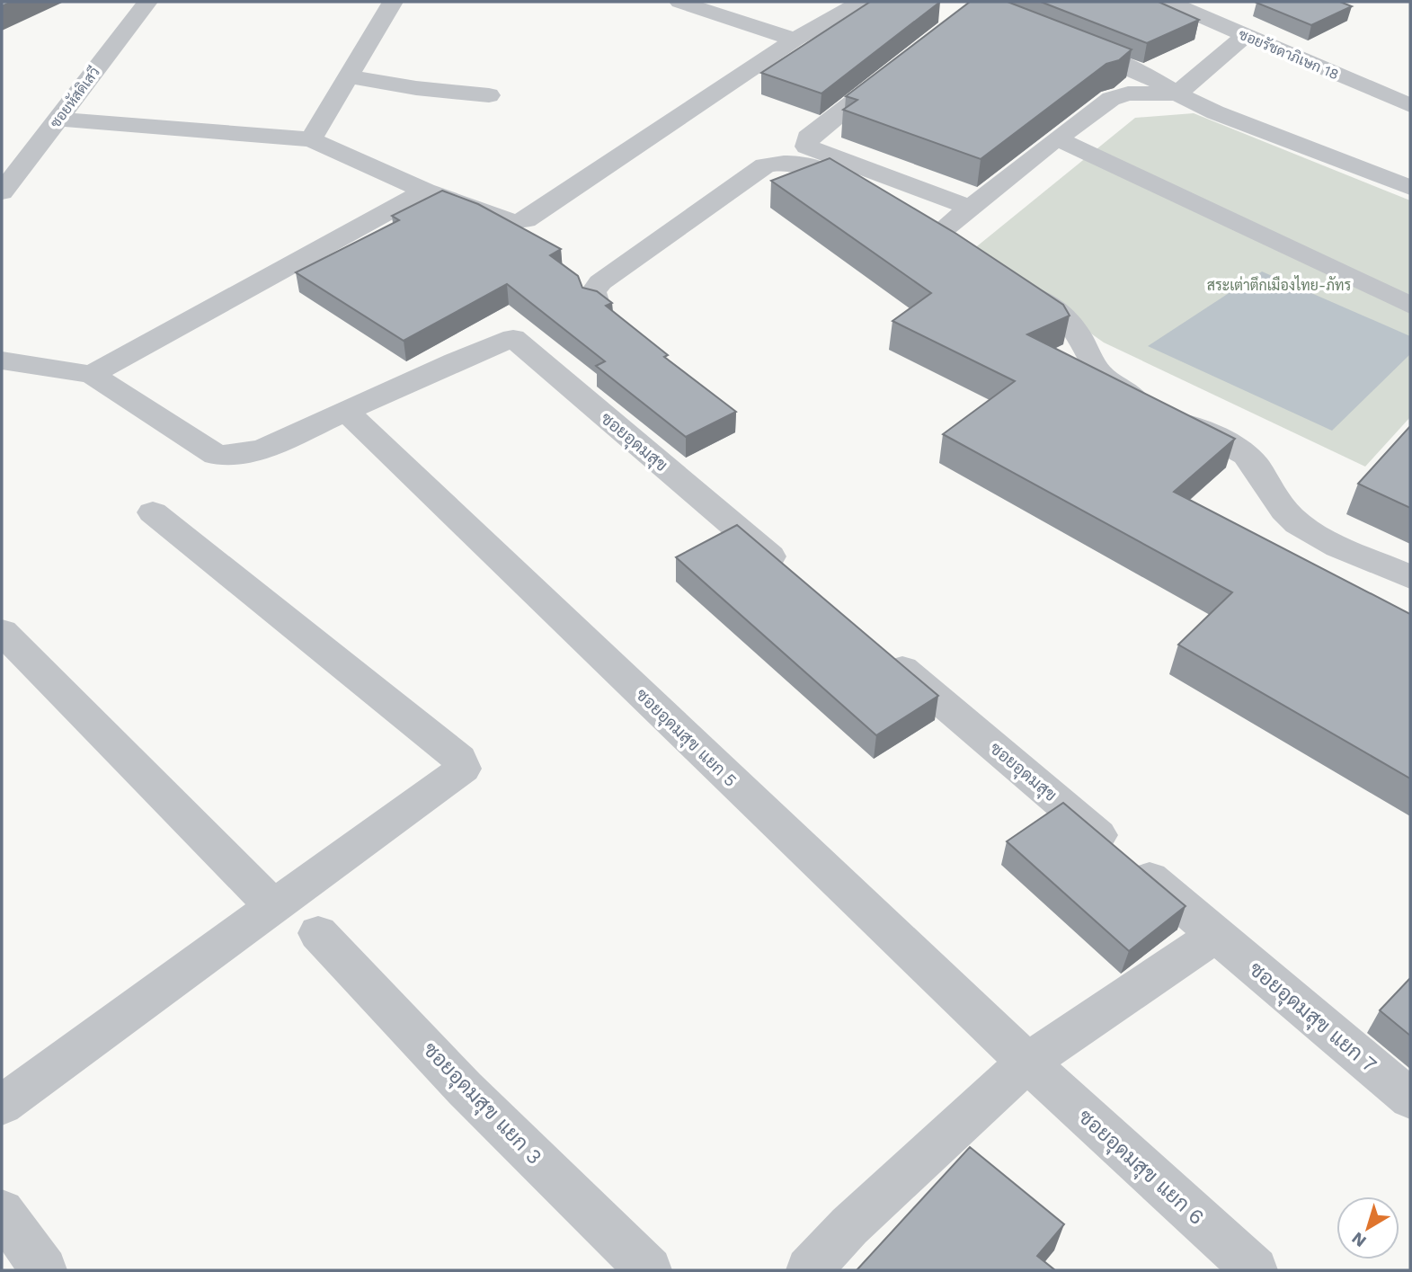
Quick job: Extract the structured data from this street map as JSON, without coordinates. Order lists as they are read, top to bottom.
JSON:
{
  "streets": {
    "street": [
      "ซอยรัชดาภิเษก 18",
      "ซอยหัสดิเสวี",
      "ซอยอุดมสุข",
      "ซอยอุดมสุข แยก 5",
      "ซอยอุดมสุข แยก 7",
      "ซอยอุดมสุข แยก 3",
      "ซอยอุดมสุข แยก 6"
    ]
  },
  "crossings": [
    ["ซอยอุดมสุข", "ซอยอุดมสุข แยก 5"],
    ["ซอยอุดมสุข", "ซอยอุดมสุข แยก 7"],
    ["ซอยอุดมสุข แยก 5", "ซอยอุดมสุข แยก 6"]
  ],
  "parks": ["สระเต่าตึกเมืองไทย-ภัทร"],
  "north": "bottom left"
}
